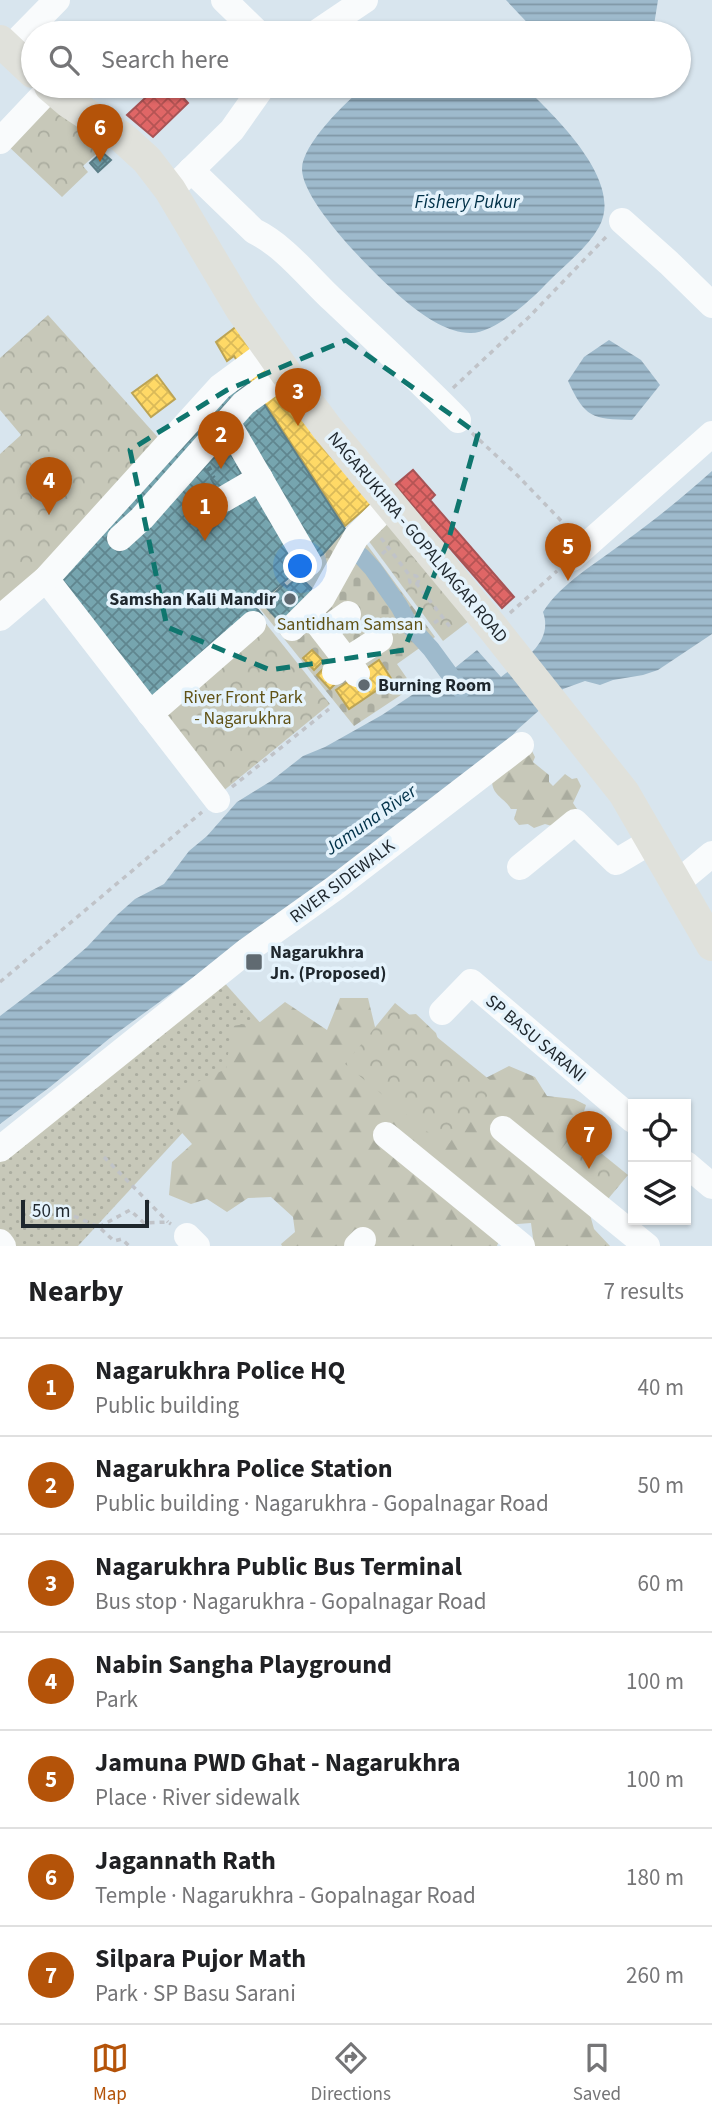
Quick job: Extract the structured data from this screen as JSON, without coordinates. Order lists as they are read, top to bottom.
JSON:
{
  "streets": {
    "main road": ["NAGARUKHRA - GOPALNAGAR ROAD"],
    "street": ["RIVER SIDEWALK", "SP BASU SARANI"]
  },
  "water": ["Fishery Pukur", "Jamuna River"],
  "parks": ["Santidham Samsan", "River Front Park - Nagarukhra"],
  "places": {
    "other": ["Samshan Kali Mandir", "Burning Room"],
    "transit": ["Nagarukhra Jn. (Proposed)"]
  },
  "scale_bar": "50 m",
  "page": {
    "search": "Search here",
    "pins": [
      "6",
      "3",
      "2",
      "4",
      "1",
      "5",
      "7"
    ],
    "scale": "50 m",
    "heading": ["Nearby", "7 results"],
    "list": [
      {
        "mark": "1",
        "name": "Nagarukhra Police HQ",
        "note": "Public building",
        "value": "40 m"
      },
      {
        "mark": "2",
        "name": "Nagarukhra Police Station",
        "note": "Public building · Nagarukhra - Gopalnagar Road",
        "value": "50 m"
      },
      {
        "mark": "3",
        "name": "Nagarukhra Public Bus Terminal",
        "note": "Bus stop · Nagarukhra - Gopalnagar Road",
        "value": "60 m"
      },
      {
        "mark": "4",
        "name": "Nabin Sangha Playground",
        "note": "Park",
        "value": "100 m"
      },
      {
        "mark": "5",
        "name": "Jamuna PWD Ghat - Nagarukhra",
        "note": "Place · River sidewalk",
        "value": "100 m"
      },
      {
        "mark": "6",
        "name": "Jagannath Rath",
        "note": "Temple · Nagarukhra - Gopalnagar Road",
        "value": "180 m"
      },
      {
        "mark": "7",
        "name": "Silpara Pujor Math",
        "note": "Park · SP Basu Sarani",
        "value": "260 m"
      }
    ],
    "nav": ["Map", "Directions", "Saved"]
  }
}
